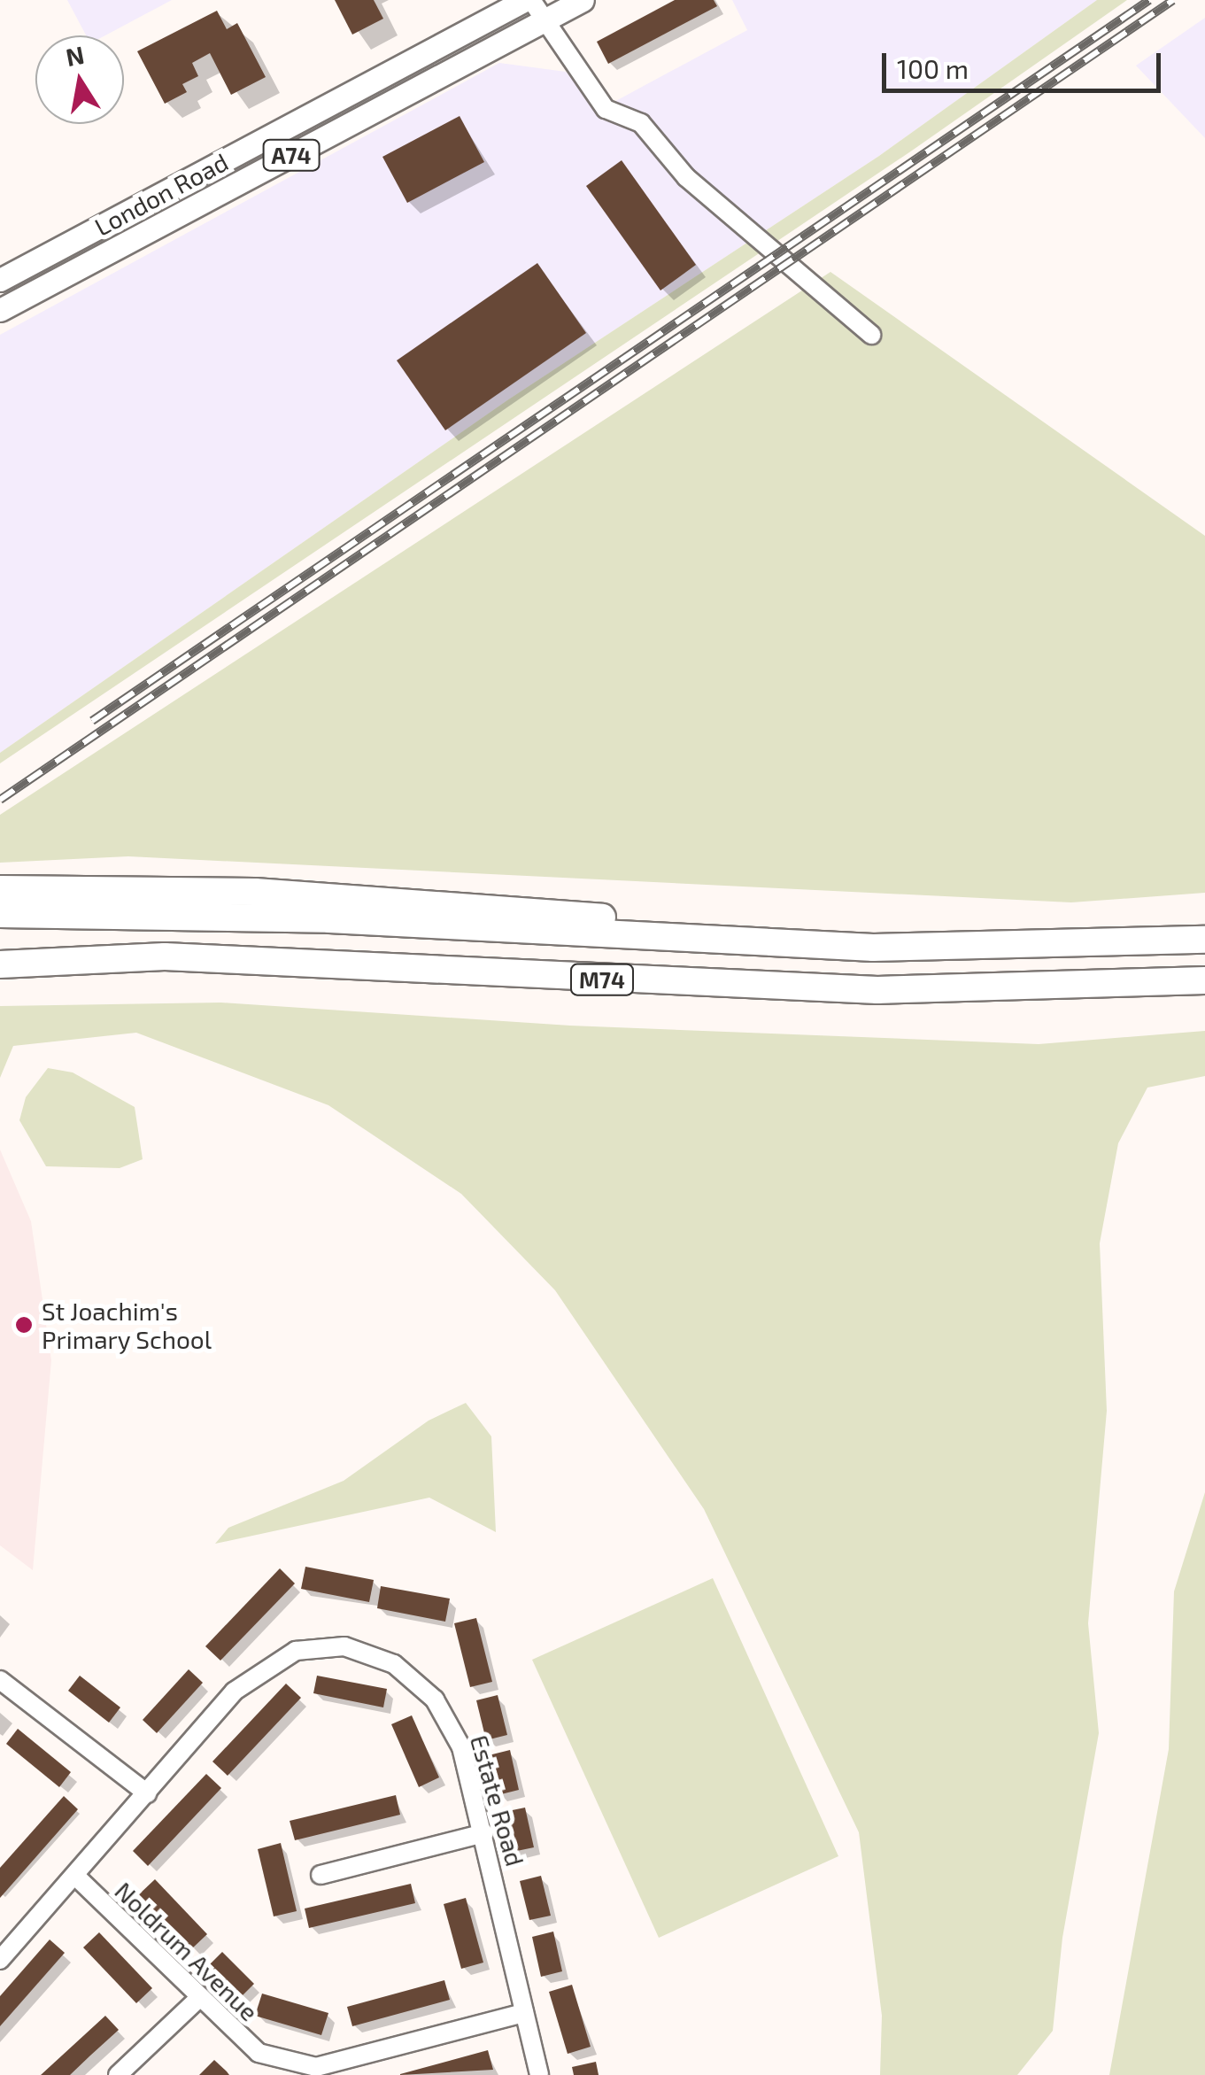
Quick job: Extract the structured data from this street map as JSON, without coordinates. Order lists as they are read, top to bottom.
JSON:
{
  "streets": {
    "highway": ["M74"],
    "main road": ["A74", "London Road"],
    "street": ["Estate Road", "Noldrum Avenue"]
  },
  "crossings": [
    ["Estate Road", "Noldrum Avenue"]
  ],
  "places": ["St Joachim's Primary School"],
  "scale_bar": "100 m",
  "north": "top"
}
